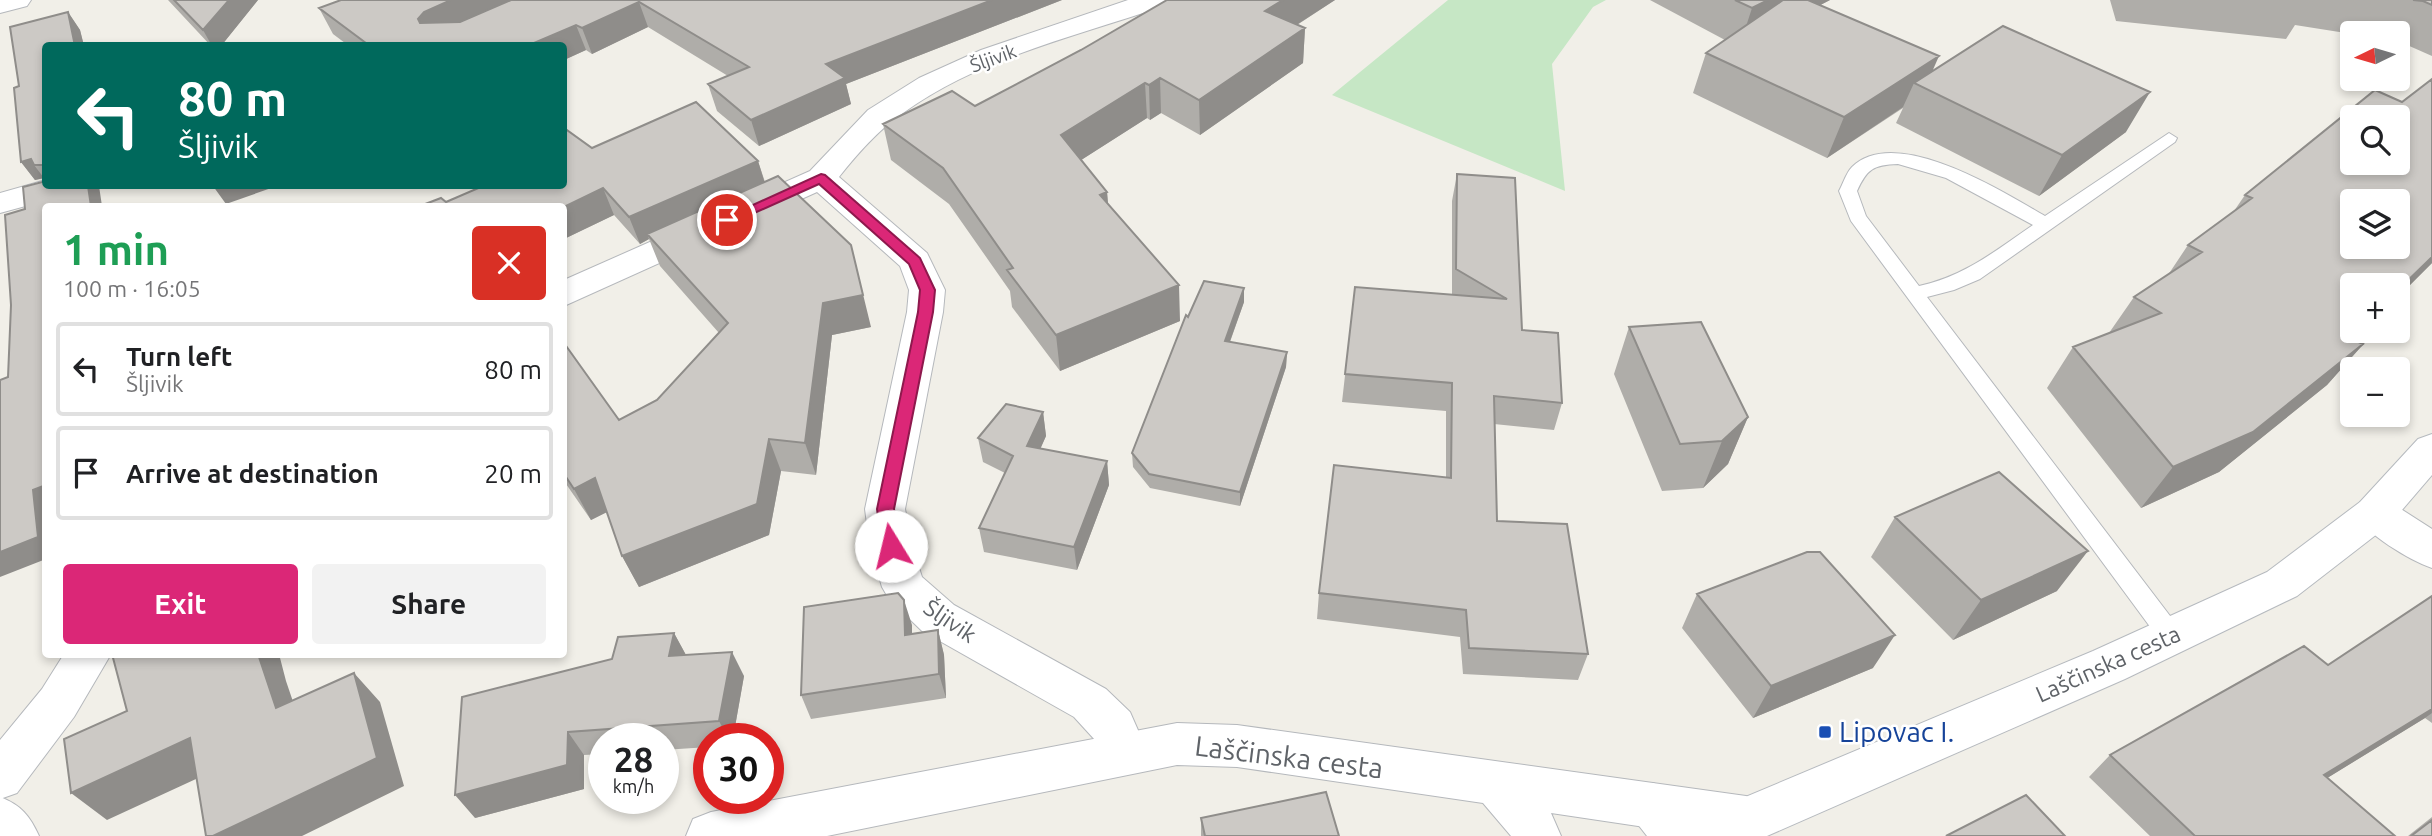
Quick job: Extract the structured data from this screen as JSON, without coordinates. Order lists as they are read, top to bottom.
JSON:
{
  "streets": {
    "street": ["Šljivik", "Laščinska cesta"]
  },
  "crossings": [
    ["Šljivik", "Laščinska cesta"]
  ],
  "places": {
    "transit": ["Lipovac I."]
  },
  "north": "left",
  "page": {
    "map_buttons": ["+", "−"],
    "turn": ["80 m", "Šljivik"],
    "heading": ["1 min", "100 m · 16:05"],
    "list": [
      {
        "name": "Turn left",
        "note": "Šljivik",
        "value": "80 m"
      },
      {
        "name": "Arrive at destination",
        "value": "20 m"
      }
    ],
    "buttons": ["Exit", "Share"],
    "speed": "28 km/h",
    "limit": "30"
  }
}
